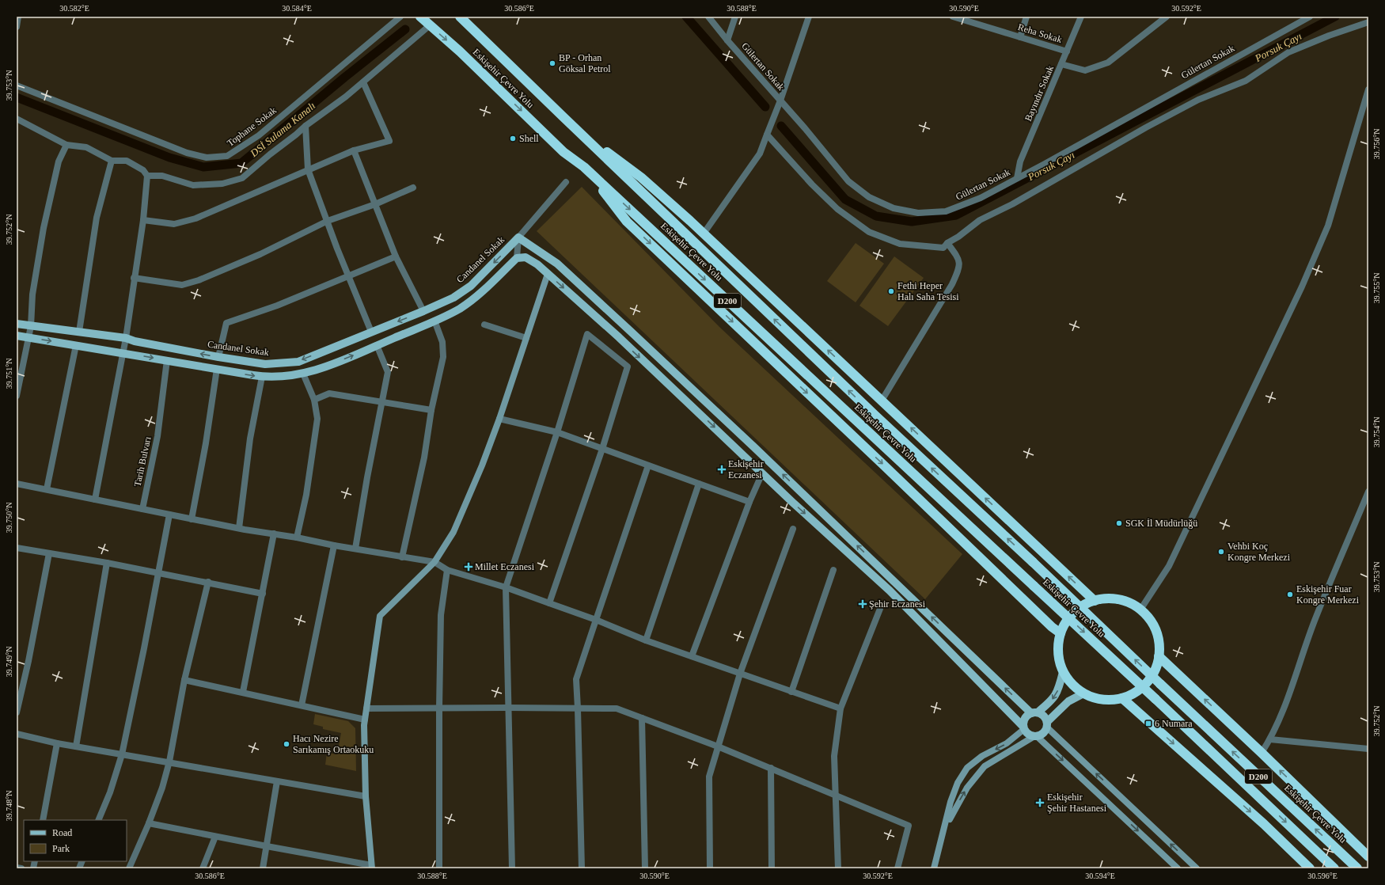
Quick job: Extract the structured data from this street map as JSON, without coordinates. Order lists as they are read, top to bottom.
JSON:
{
  "streets": {
    "highway": ["Eskişehir Çevre Yolu", "D200"],
    "main road": ["Candanel Sokak"],
    "street": [
      "Reha Sokak",
      "Gülertan Sokak",
      "Bayındır Sokak",
      "Tophane Sokak",
      "Tarih Bulvarı"
    ]
  },
  "crossings": [
    ["Reha Sokak", "Bayındır Sokak"],
    ["Gülertan Sokak", "Bayındır Sokak"]
  ],
  "water": ["Porsuk Çayı", "DSİ Sulama Kanalı"],
  "places": {
    "other": [
      "BP - Orhan Göksal Petrol",
      "Shell",
      "Fethi Heper Halı Saha Tesisi",
      "SGK İl Müdürlüğü",
      "Vehbi Koç Kongre Merkezi",
      "Eskişehir Fuar Kongre Merkezi",
      "Hacı Nezire Sarıkamış Ortaokuku"
    ],
    "health": [
      "Eskişehir Eczanesi",
      "Millet Eczanesi",
      "Şehir Eczanesi",
      "Eskişehir Şehir Hastanesi"
    ],
    "transit": ["6 Numara"]
  },
  "legend": ["Road", "Park"],
  "coordinates": [
    "30.582°E",
    "30.584°E",
    "30.586°E",
    "30.588°E",
    "30.590°E",
    "30.592°E",
    "39.753°N",
    "39.756°N",
    "39.752°N",
    "39.755°N",
    "39.751°N",
    "39.754°N",
    "39.750°N",
    "39.749°N",
    "39.748°N",
    "30.594°E",
    "30.596°E"
  ]
}
